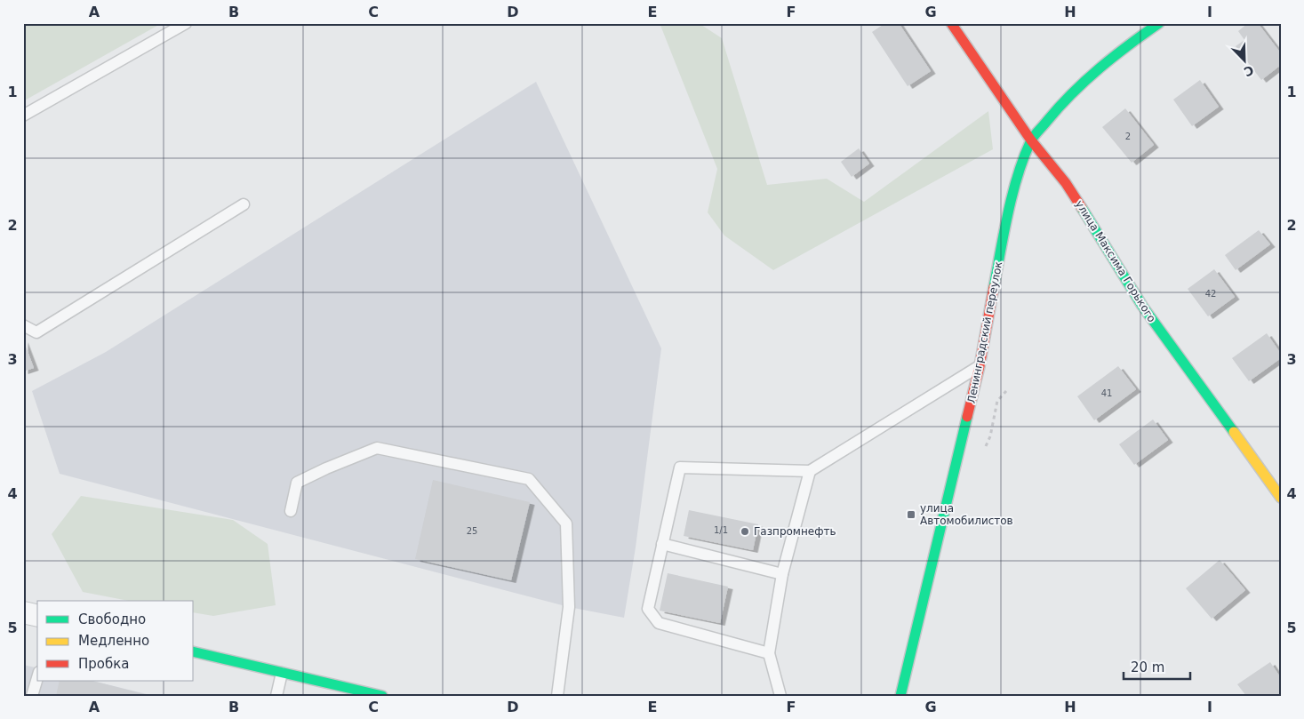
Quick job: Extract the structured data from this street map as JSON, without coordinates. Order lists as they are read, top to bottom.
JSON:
{
  "streets": {
    "street": ["улица Максима Горького", "Ленинградский переулок"]
  },
  "crossings": [
    ["улица Максима Горького", "Ленинградский переулок"]
  ],
  "places": {
    "transit": ["улица Автомобилистов"],
    "other": ["Газпромнефть"]
  },
  "house_numbers": [
    "2",
    "42",
    "41",
    "1/1",
    "25"
  ],
  "legend": ["Свободно", "Медленно", "Пробка"],
  "scale_bar": "20 m",
  "north": "bottom right",
  "grid": {
    "columns": [
      "A",
      "B",
      "C",
      "D",
      "E",
      "F",
      "G",
      "H",
      "I"
    ],
    "rows": [
      "1",
      "2",
      "3",
      "4",
      "5"
    ]
  }
}
